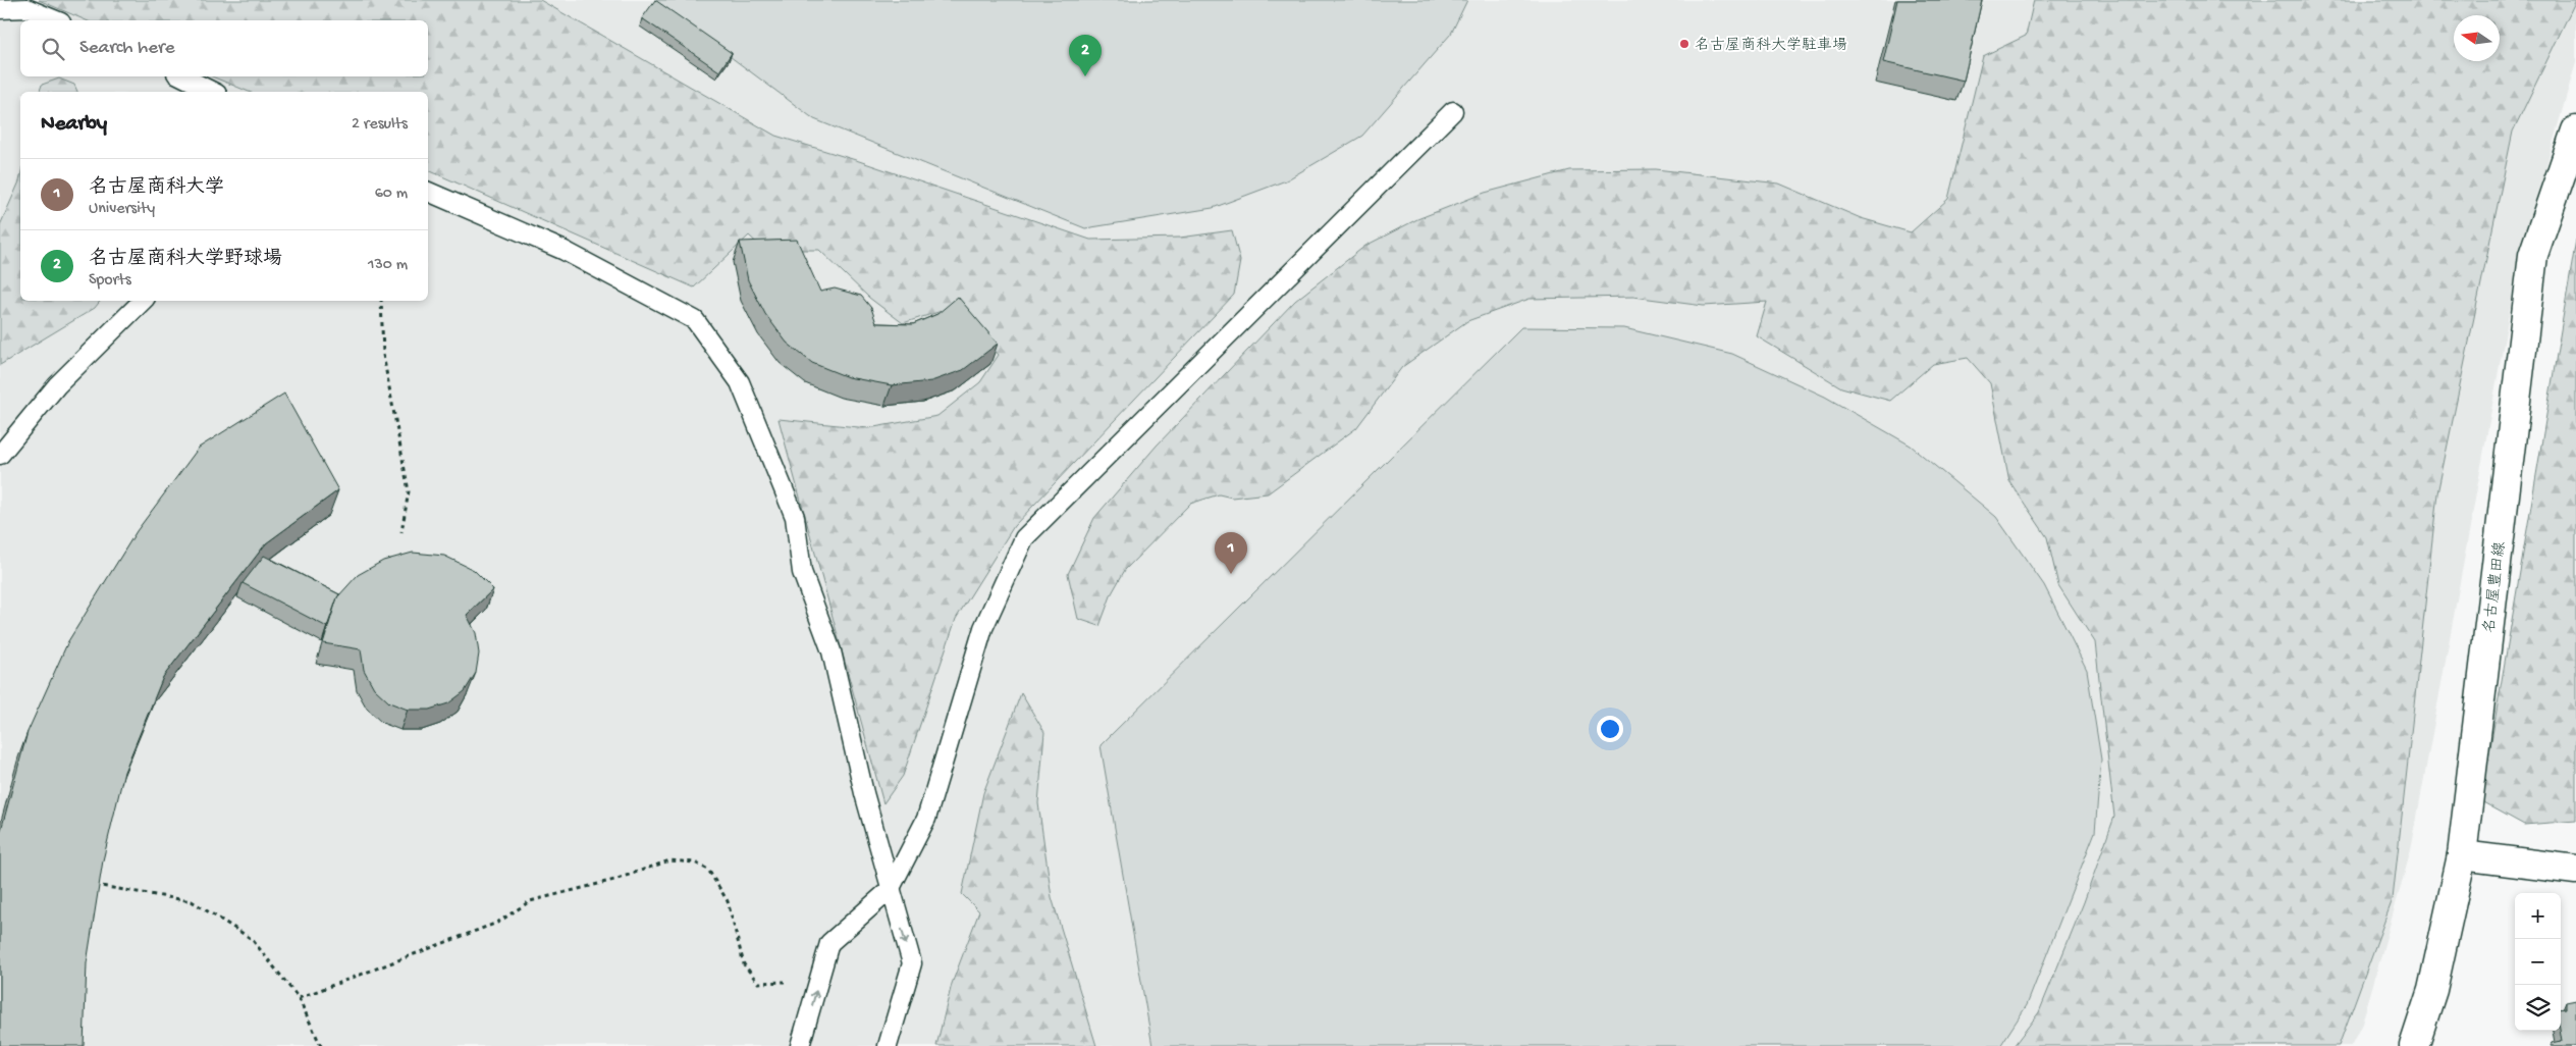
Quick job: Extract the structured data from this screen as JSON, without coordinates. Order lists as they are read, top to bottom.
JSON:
{
  "streets": {
    "main road": ["名古屋豊田線"]
  },
  "places": ["名古屋商科大学駐車場"],
  "north": "left",
  "page": {
    "search": "Search here",
    "pins": ["2", "1"],
    "heading": ["Nearby", "2 results"],
    "list": [
      {
        "mark": "1",
        "name": "名古屋商科大学",
        "note": "University",
        "value": "60 m"
      },
      {
        "mark": "2",
        "name": "名古屋商科大学野球場",
        "note": "Sports",
        "value": "130 m"
      }
    ],
    "map_buttons": ["+", "−"]
  }
}
